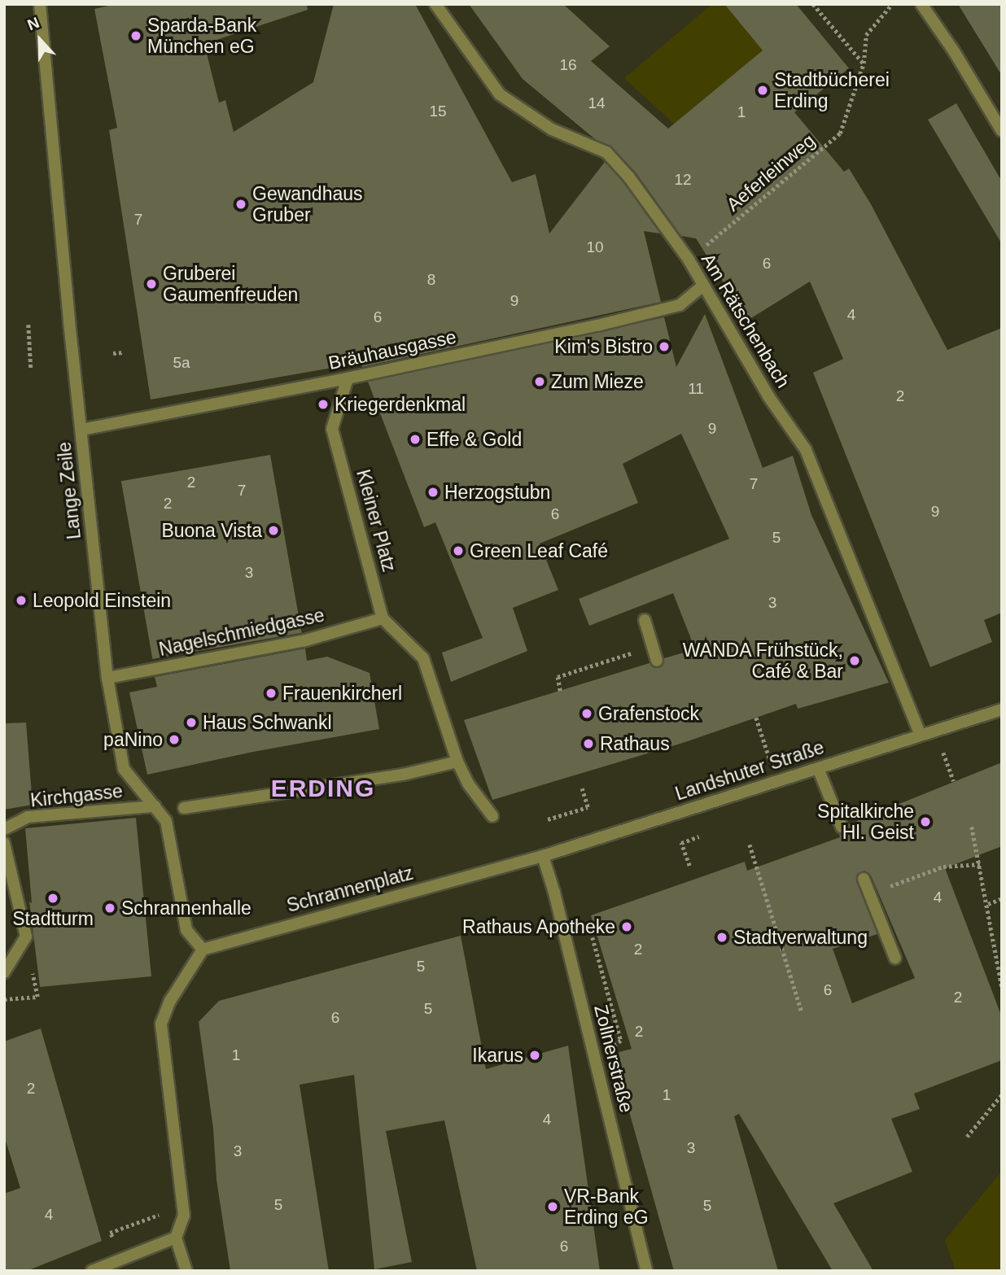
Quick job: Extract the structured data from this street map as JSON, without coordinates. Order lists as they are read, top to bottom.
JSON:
{
  "streets": {
    "street": [
      "Am Rätschenbach",
      "Bräuhausgasse",
      "Lange Zeile",
      "Kleiner Platz",
      "Nagelschmiedgasse",
      "Landshuter Straße",
      "Kirchgasse",
      "Schrannenplatz",
      "Zollnerstraße"
    ],
    "path": ["Aeferleinweg"]
  },
  "crossings": [
    ["Aeferleinweg", "Am Rätschenbach"],
    ["Am Rätschenbach", "Bräuhausgasse"],
    ["Am Rätschenbach", "Landshuter Straße"],
    ["Bräuhausgasse", "Lange Zeile"],
    ["Bräuhausgasse", "Kleiner Platz"],
    ["Lange Zeile", "Nagelschmiedgasse"],
    ["Lange Zeile", "Kirchgasse"],
    ["Lange Zeile", "Schrannenplatz"],
    ["Kleiner Platz", "Nagelschmiedgasse"],
    ["Landshuter Straße", "Schrannenplatz"],
    ["Landshuter Straße", "Zollnerstraße"]
  ],
  "districts": ["ERDING"],
  "places": [
    "Sparda-Bank München eG",
    "Stadtbücherei Erding",
    "Gewandhaus Gruber",
    "Gruberei Gaumenfreuden",
    "Kim's Bistro",
    "Zum Mieze",
    "Kriegerdenkmal",
    "Effe & Gold",
    "Herzogstubn",
    "Buona Vista",
    "Green Leaf Café",
    "Leopold Einstein",
    "WANDA Frühstück, Café & Bar",
    "Frauenkircherl",
    "Grafenstock",
    "Haus Schwankl",
    "paNino",
    "Rathaus",
    "Spitalkirche Hl. Geist",
    "Stadtturm",
    "Schrannenhalle",
    "Rathaus Apotheke",
    "Stadtverwaltung",
    "Ikarus",
    "VR-Bank Erding eG"
  ],
  "house_numbers": [
    "16",
    "14",
    "15",
    "1",
    "12",
    "7",
    "10",
    "6",
    "8",
    "9",
    "4",
    "6",
    "5a",
    "11",
    "2",
    "9",
    "2",
    "7",
    "7",
    "2",
    "9",
    "6",
    "5",
    "3",
    "3",
    "4",
    "2",
    "5",
    "6",
    "2",
    "5",
    "6",
    "2",
    "1",
    "2",
    "1",
    "4",
    "3",
    "3",
    "5",
    "5",
    "4",
    "6"
  ],
  "north": "top"
}
